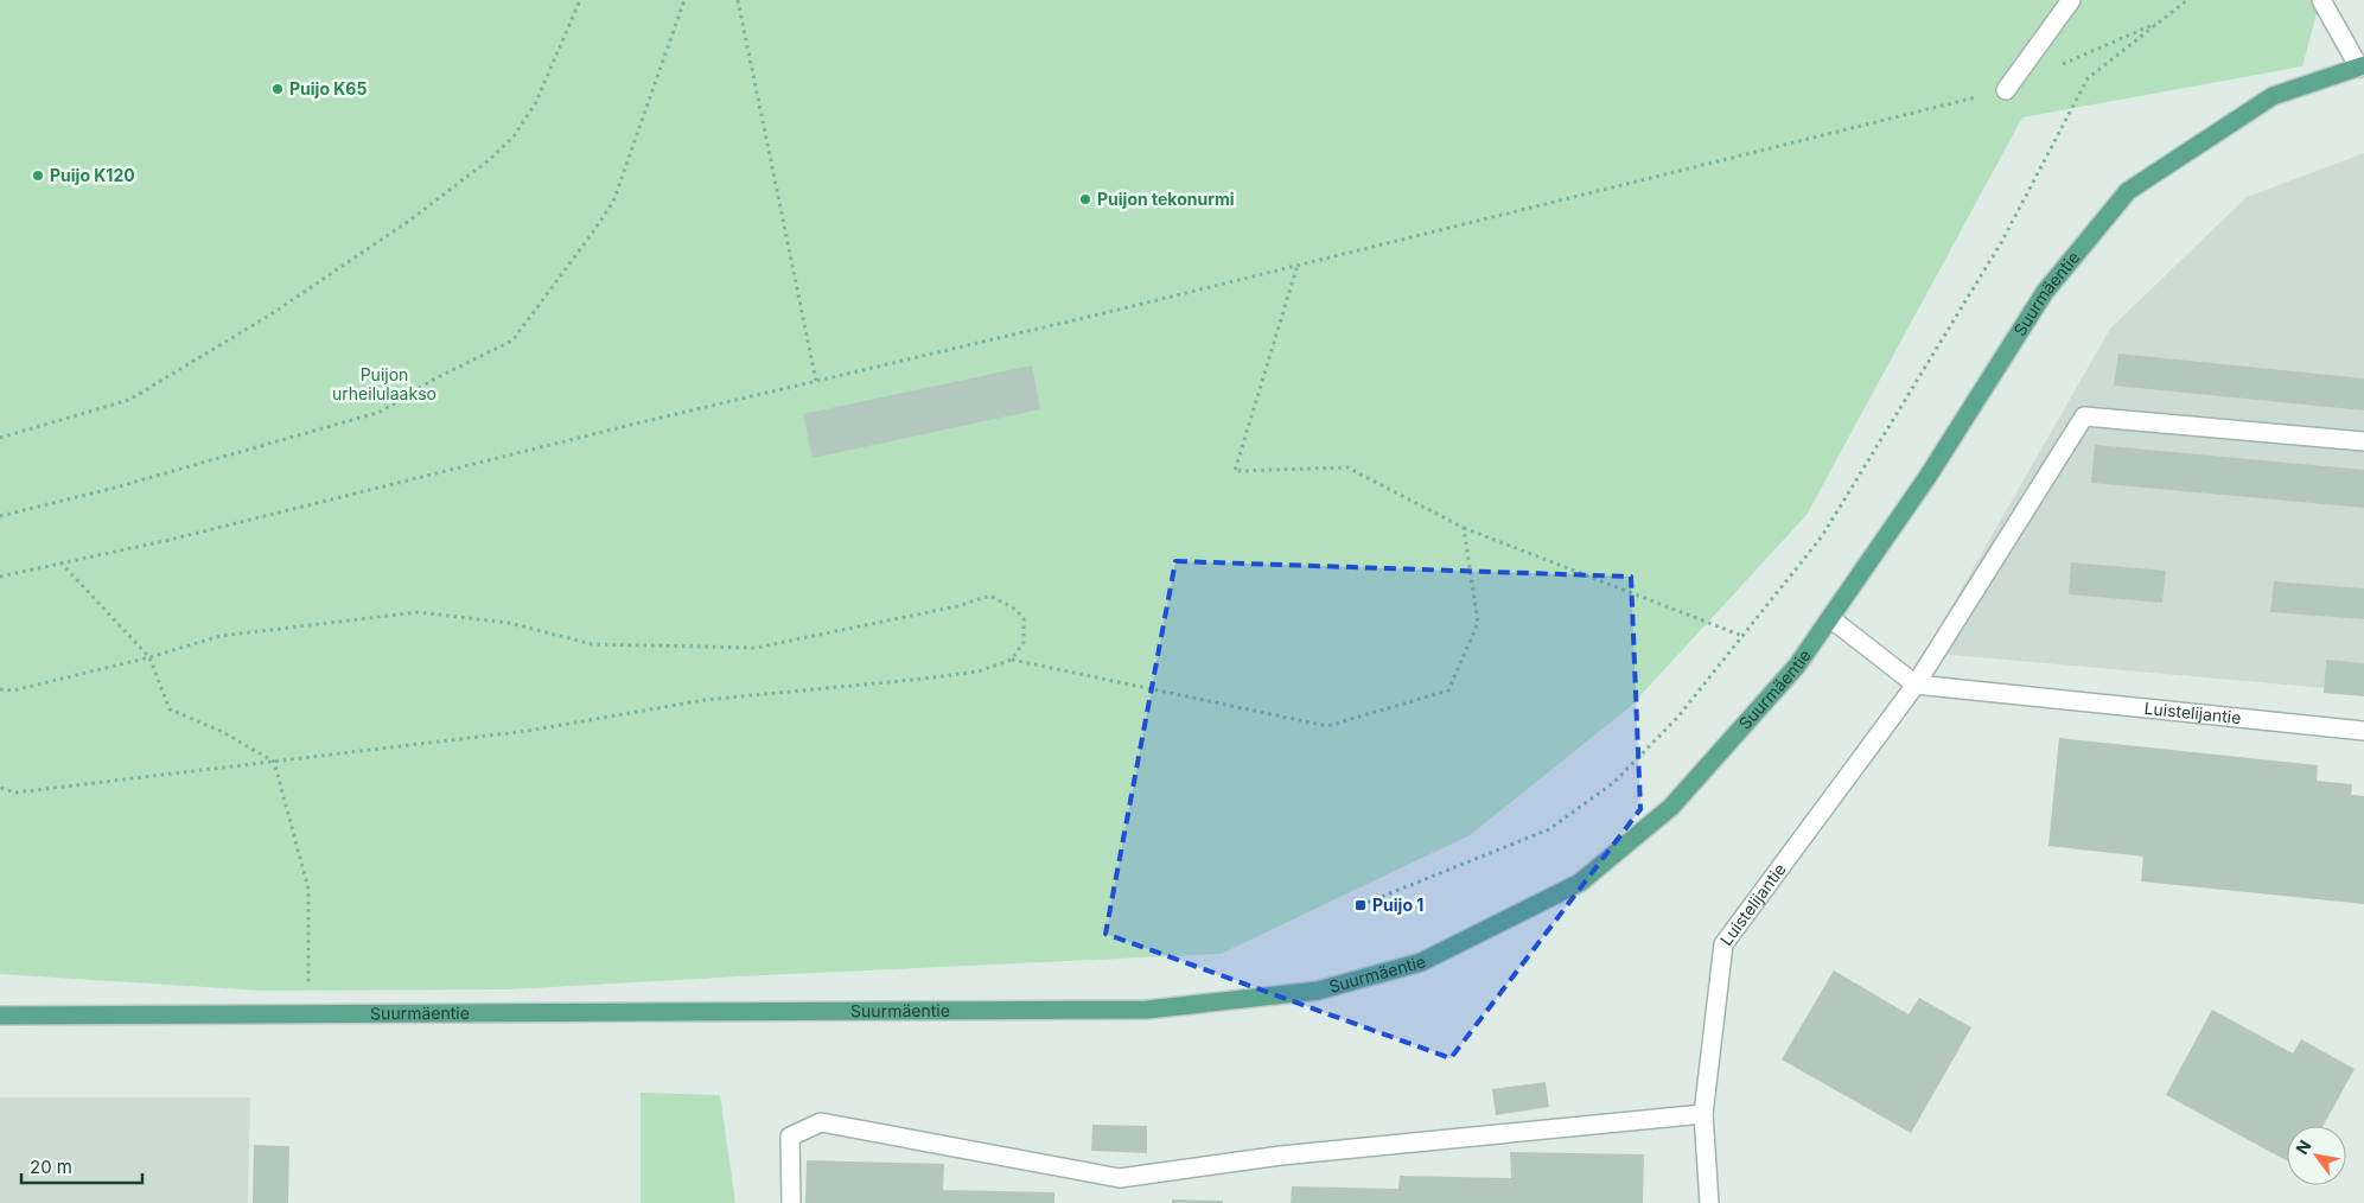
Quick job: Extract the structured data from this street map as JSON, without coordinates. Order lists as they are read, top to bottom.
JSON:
{
  "streets": {
    "main road": ["Suurmäentie"],
    "street": ["Luistelijantie"]
  },
  "parks": ["Puijon urheilulaakso"],
  "places": {
    "other": ["Puijo K65", "Puijo K120", "Puijon tekonurmi"],
    "transit": ["Puijo 1"]
  },
  "scale_bar": "20 m",
  "north": "top left"
}
